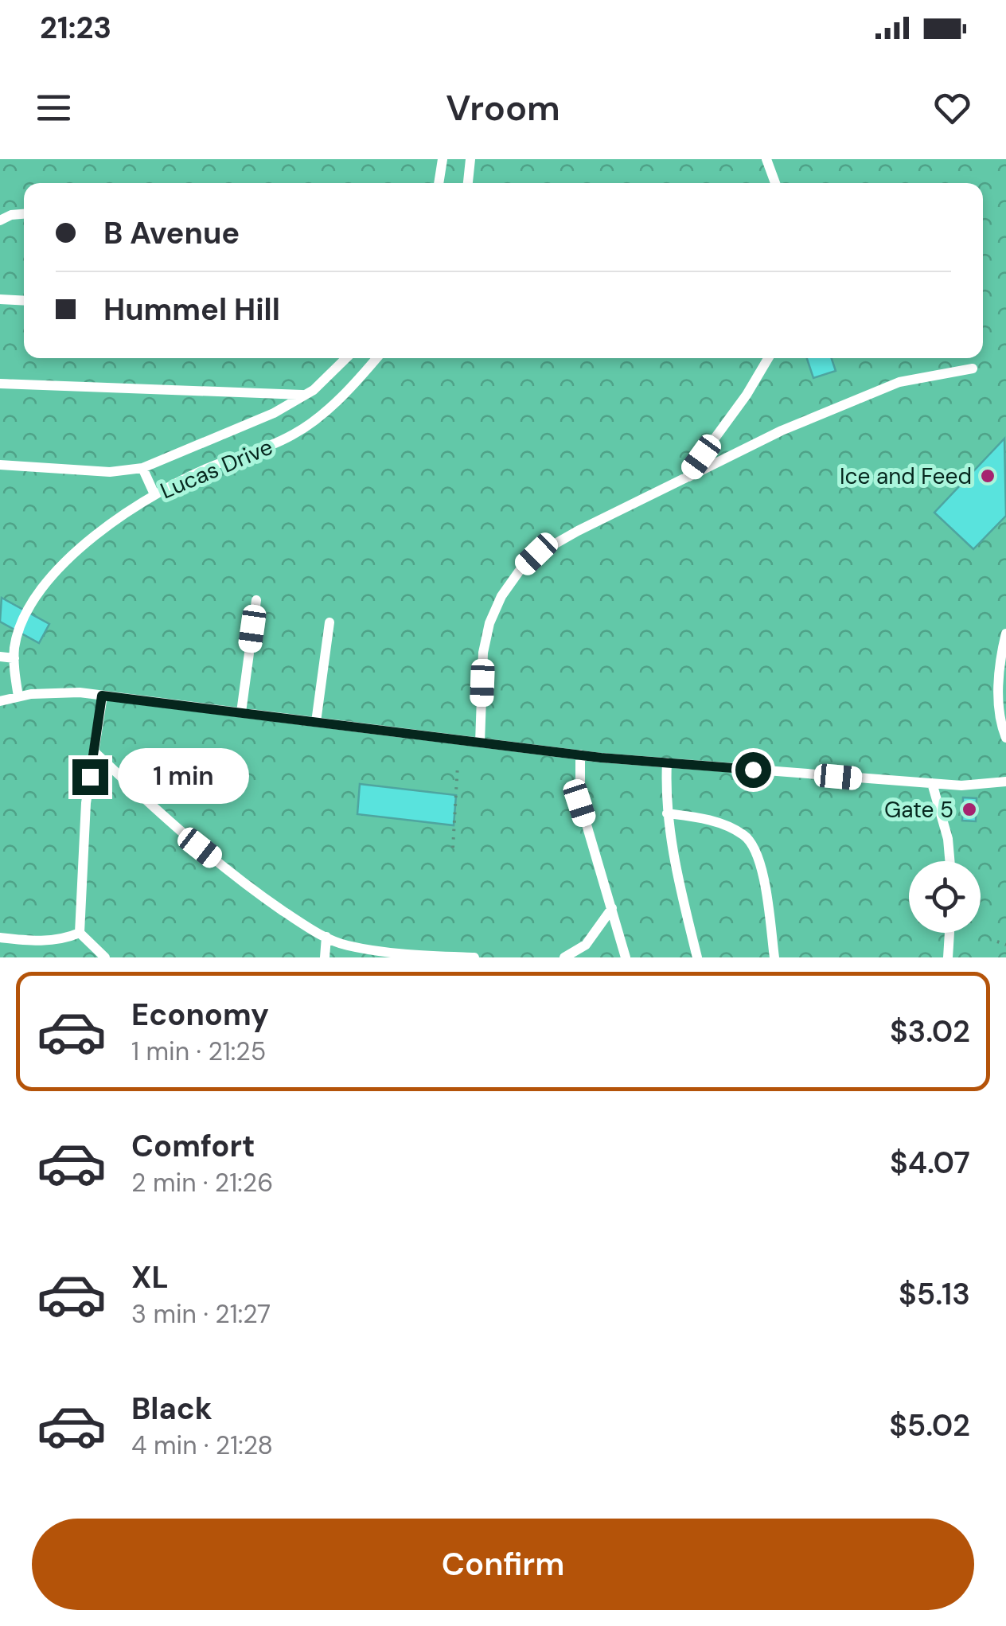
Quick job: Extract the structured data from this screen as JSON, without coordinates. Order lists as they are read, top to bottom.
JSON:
{
  "streets": {
    "lane": ["Lucas Drive"]
  },
  "places": ["Ice and Feed", "Gate 5"],
  "page": {
    "status": "21:23",
    "header": "Vroom",
    "banner": ["B Avenue", "Hummel Hill"],
    "bubble": "1 min",
    "list": [
      {
        "name": "Economy",
        "note": "1 min · 21:25",
        "value": "$3.02"
      },
      {
        "name": "Comfort",
        "note": "2 min · 21:26",
        "value": "$4.07"
      },
      {
        "name": "XL",
        "note": "3 min · 21:27",
        "value": "$5.13"
      },
      {
        "name": "Black",
        "note": "4 min · 21:28",
        "value": "$5.02"
      }
    ],
    "buttons": "Confirm"
  }
}
